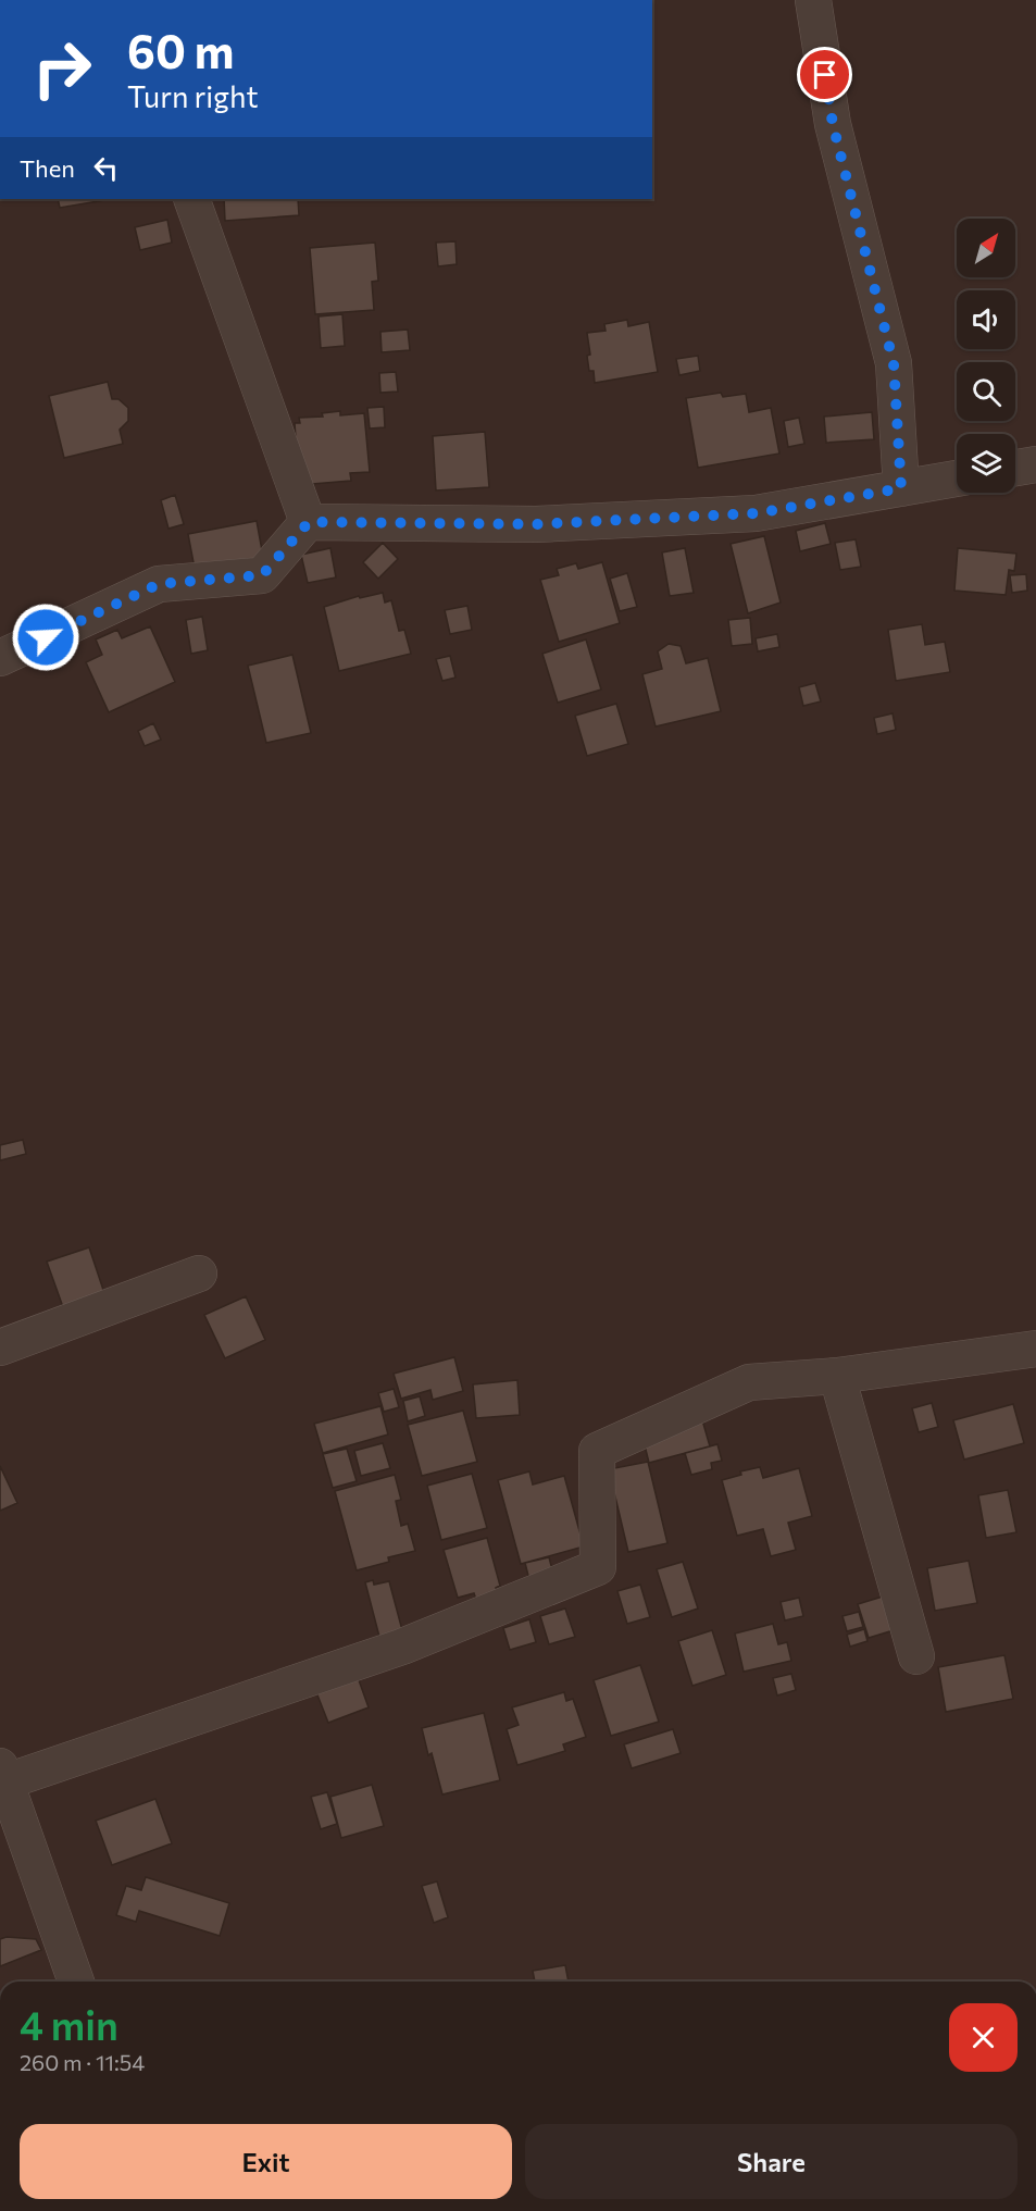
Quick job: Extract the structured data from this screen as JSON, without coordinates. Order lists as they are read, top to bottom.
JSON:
{
  "north": "top right",
  "page": {
    "turn": ["60 m", "Turn right"],
    "then": "Then",
    "heading": ["4 min", "260 m · 11:54"],
    "buttons": ["Exit", "Share"]
  }
}
